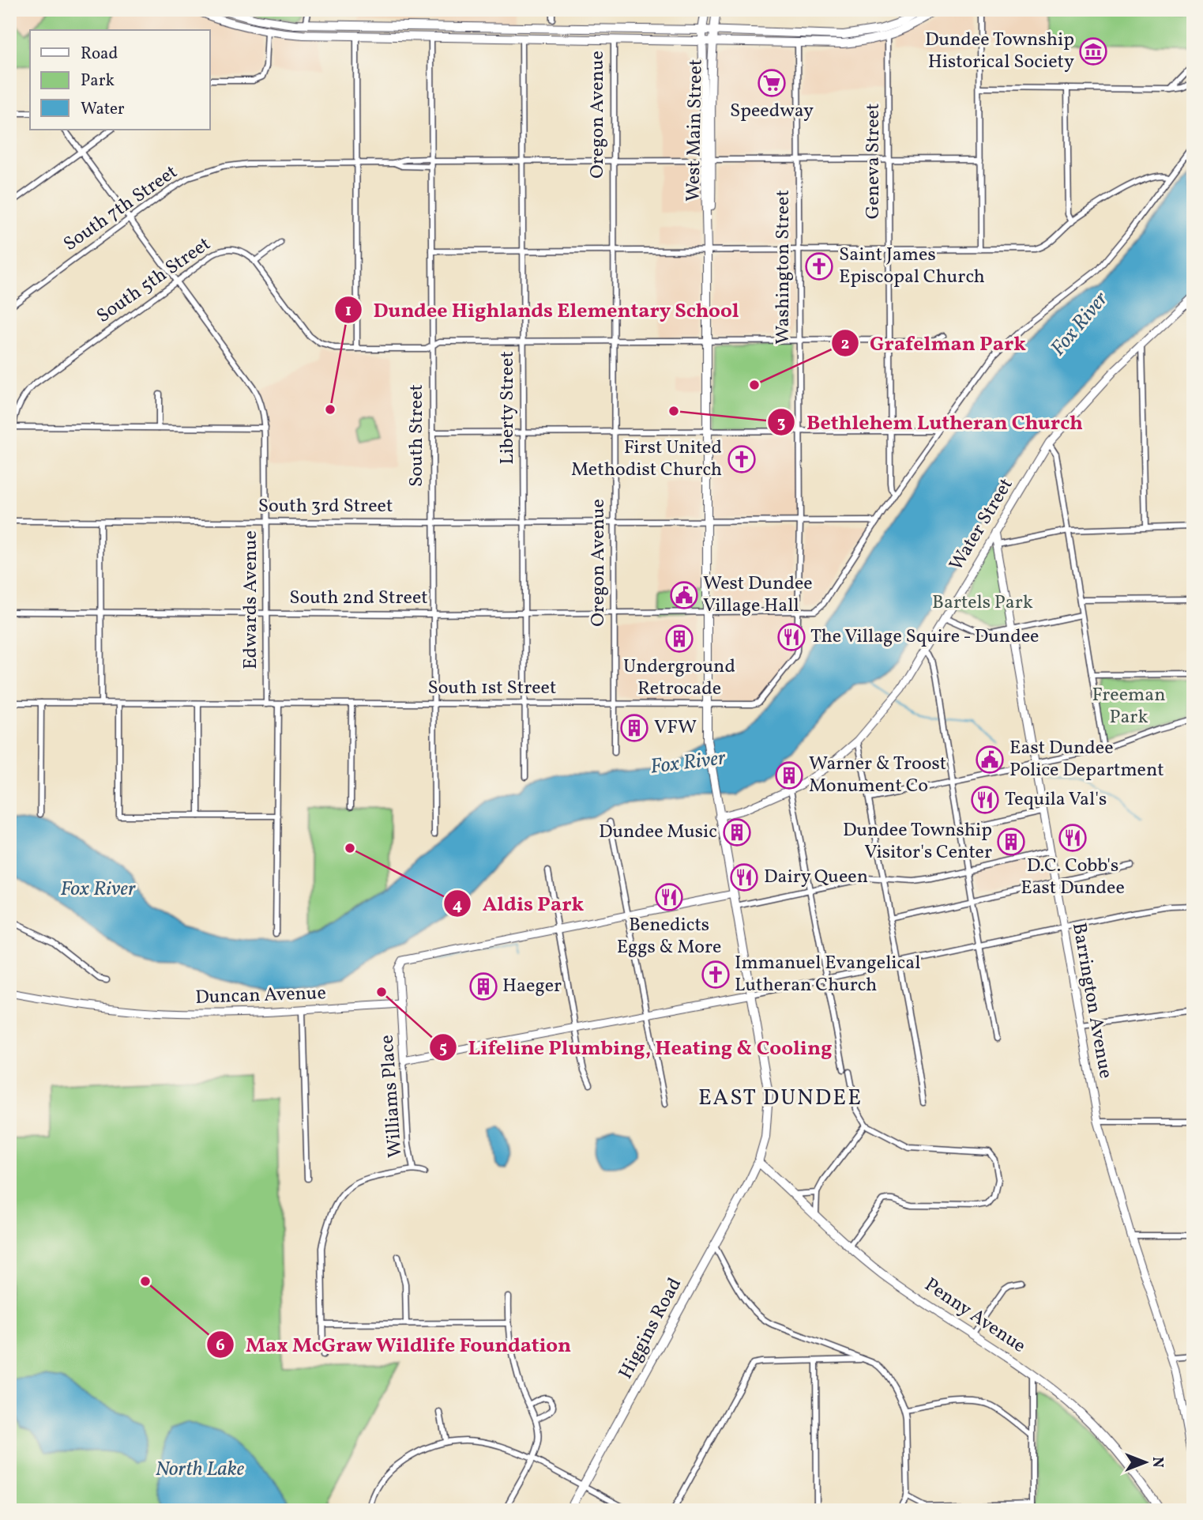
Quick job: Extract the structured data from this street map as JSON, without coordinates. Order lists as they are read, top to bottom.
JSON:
{
  "streets": {
    "main road": ["West Main Street", "Penny Avenue", "Higgins Road"],
    "street": [
      "Oregon Avenue",
      "Geneva Street",
      "South 7th Street",
      "Washington Street",
      "South 5th Street",
      "Liberty Street",
      "South Street",
      "South 3rd Street",
      "Water Street",
      "South 2nd Street",
      "Edwards Avenue",
      "South 1st Street",
      "Duncan Avenue",
      "Barrington Avenue",
      "Williams Place"
    ]
  },
  "crossings": [
    ["Oregon Avenue", "South 7th Street"],
    ["Oregon Avenue", "South 5th Street"],
    ["Oregon Avenue", "South 3rd Street"],
    ["Oregon Avenue", "South 2nd Street"],
    ["Oregon Avenue", "South 1st Street"],
    ["West Main Street", "South 7th Street"],
    ["West Main Street", "South 5th Street"],
    ["West Main Street", "South 3rd Street"],
    ["West Main Street", "Water Street"],
    ["West Main Street", "South 2nd Street"],
    ["West Main Street", "South 1st Street"],
    ["West Main Street", "Higgins Road"],
    ["Geneva Street", "South 7th Street"],
    ["Geneva Street", "South 5th Street"],
    ["South 7th Street", "Washington Street"],
    ["South 7th Street", "Liberty Street"],
    ["South 7th Street", "South Street"],
    ["South 7th Street", "Edwards Avenue"],
    ["Washington Street", "South 5th Street"],
    ["Washington Street", "South 3rd Street"],
    ["Washington Street", "South 2nd Street"],
    ["Washington Street", "South 1st Street"],
    ["South 5th Street", "Liberty Street"],
    ["South 5th Street", "South Street"],
    ["South 5th Street", "Edwards Avenue"],
    ["Liberty Street", "South 3rd Street"],
    ["Liberty Street", "South 2nd Street"],
    ["Liberty Street", "South 1st Street"],
    ["South Street", "South 3rd Street"],
    ["South Street", "South 2nd Street"],
    ["South Street", "South 1st Street"],
    ["South 3rd Street", "South 2nd Street"],
    ["South 3rd Street", "Edwards Avenue"],
    ["Water Street", "Barrington Avenue"],
    ["South 2nd Street", "Edwards Avenue"],
    ["Edwards Avenue", "South 1st Street"],
    ["Duncan Avenue", "Williams Place"],
    ["Penny Avenue", "Higgins Road"]
  ],
  "districts": ["EAST DUNDEE"],
  "water": ["Fox River", "North Lake"],
  "parks": ["Bartels Park", "Freeman Park"],
  "places": {
    "museum": ["Dundee Township Historical Society"],
    "supermarket": ["Speedway"],
    "church": ["Saint James Episcopal Church", "First United Methodist Church", "Immanuel Evangelical Lutheran Church"],
    "other": [
      "Grafelman Park",
      "Dundee Highlands Elementary School",
      "Bethlehem Lutheran Church",
      "Aldis Park",
      "Lifeline Plumbing, Heating & Cooling",
      "Max McGraw Wildlife Foundation"
    ],
    "public building": ["West Dundee Village Hall", "East Dundee Police Department"],
    "restaurant": [
      "The Village Squire - Dundee",
      "Tequila Val's",
      "D.C. Cobb's East Dundee",
      "Dairy Queen",
      "Benedicts Eggs & More"
    ],
    "building": [
      "Underground Retrocade",
      "VFW",
      "Warner & Troost Monument Co",
      "Dundee Music",
      "Dundee Township Visitor's Center",
      "Haeger"
    ]
  },
  "legend": ["Road", "Park", "Water"],
  "north": "right"
}
